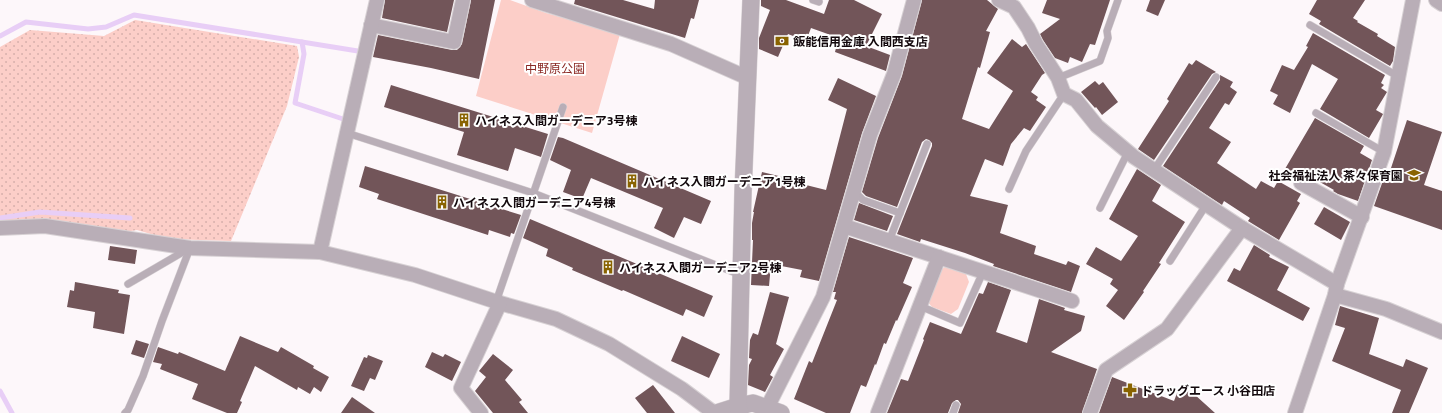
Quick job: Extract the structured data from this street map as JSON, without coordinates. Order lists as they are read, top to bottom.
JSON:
{
  "parks": ["中野原公園"],
  "places": {
    "bank": ["飯能信用金庫 入間西支店"],
    "building": [
      "ハイネス入間ガーデニア3号棟",
      "ハイネス入間ガーデニア1号棟",
      "ハイネス入間ガーデニア4号棟",
      "ハイネス入間ガーデニア2号棟"
    ],
    "school or university": ["社会福祉法人 茶々保育園"],
    "pharmacy": ["ドラッグエース 小谷田店"]
  }
}
